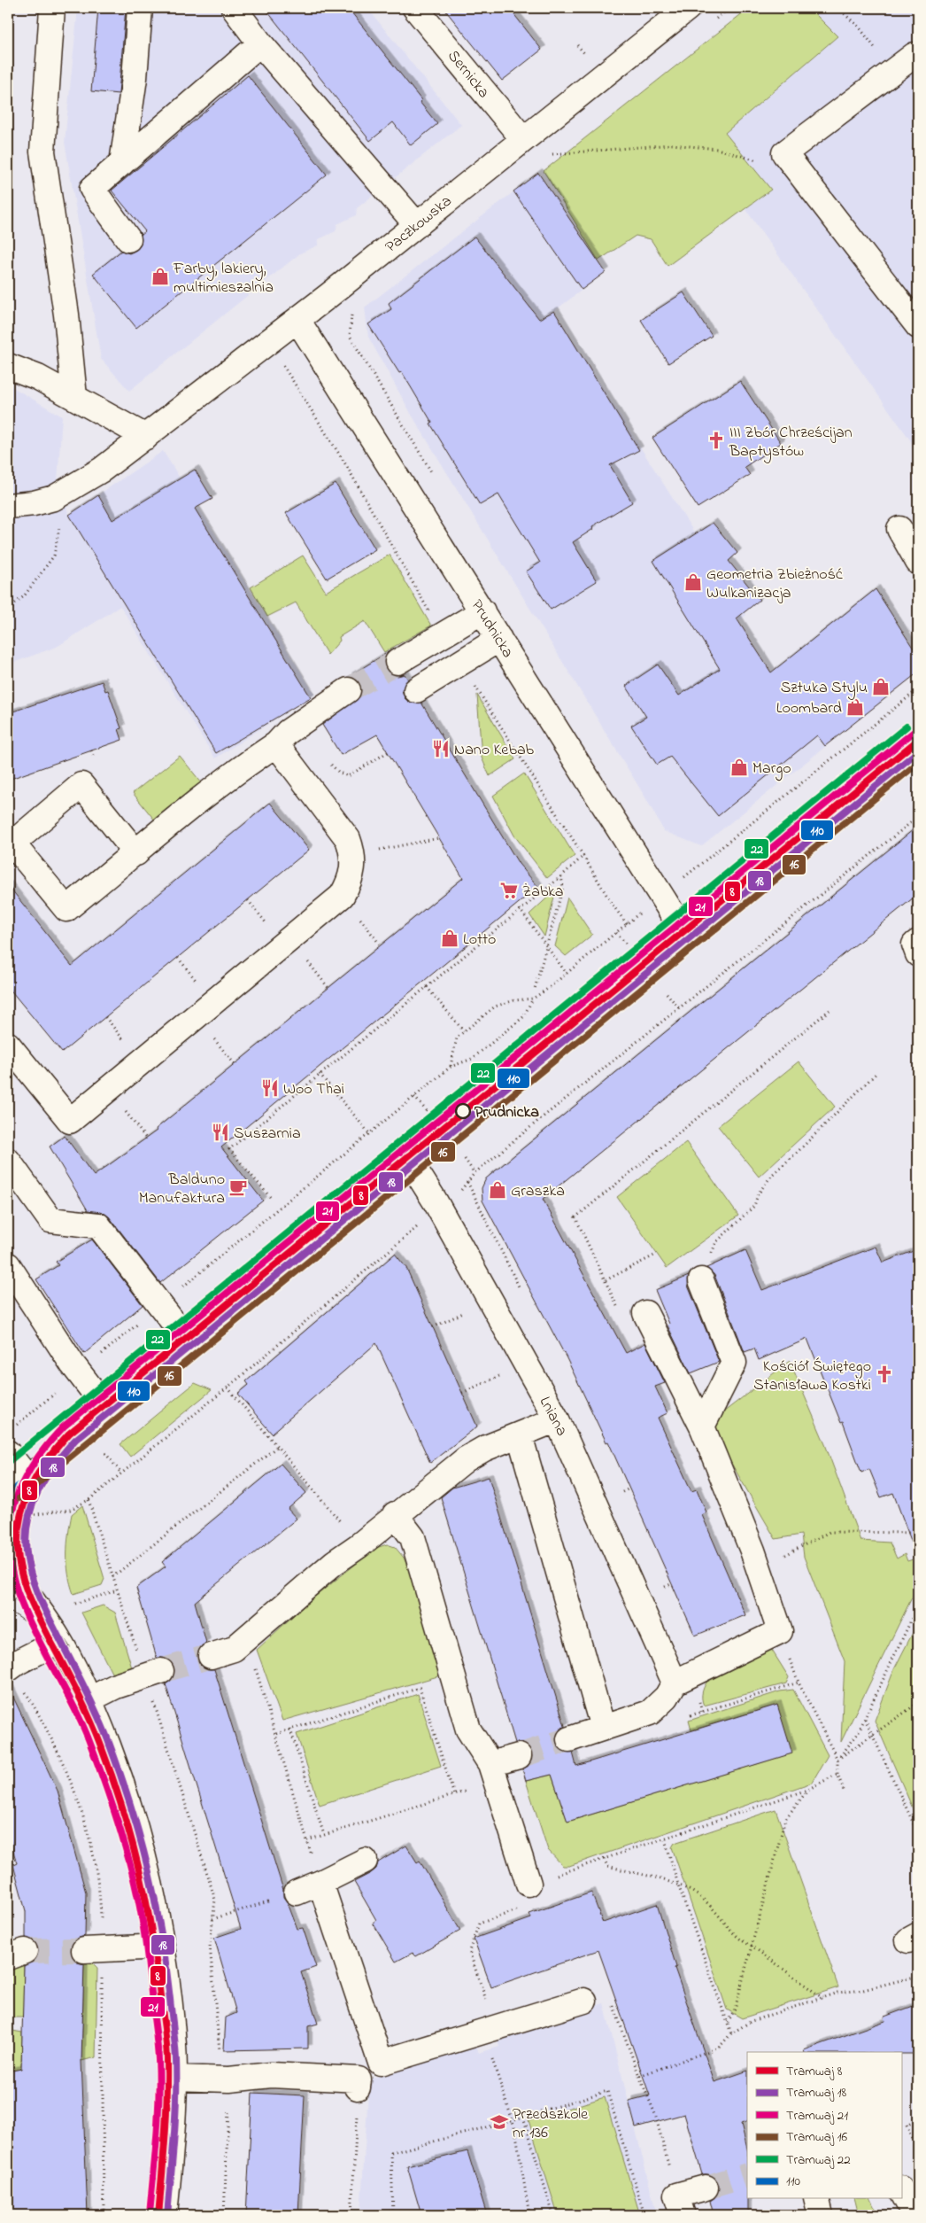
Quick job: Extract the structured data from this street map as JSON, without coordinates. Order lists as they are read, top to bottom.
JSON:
{
  "streets": {
    "street": [
      "Sernicka",
      "Paczkowska",
      "Prudnicka",
      "Lniana"
    ]
  },
  "crossings": [
    ["Sernicka", "Paczkowska"],
    ["Paczkowska", "Prudnicka"]
  ],
  "places": {
    "shop": [
      "Farby, lakiery, multimieszalnia",
      "Geometria Zbieżność Wulkanizacja",
      "Sztuka Stylu",
      "Loombard",
      "Margo",
      "Lotto",
      "Graszka"
    ],
    "church": ["III Zbór Chrześcijan Baptystów", "Kościół Świętego Stanisława Kostki"],
    "restaurant": ["Nano Kebab", "Woo Thai", "Suszarnia"],
    "supermarket": ["Żabka"],
    "other": ["Prudnicka"],
    "cafe": ["Balduno Manufaktura"],
    "school or university": ["Przedszkole nr 136"]
  },
  "lines": [
    "tram line 22",
    "tram line 21",
    "tram line 8",
    "transit line 110",
    "tram line 18",
    "tram line 16"
  ],
  "legend": [
    "Tramwaj 8",
    "Tramwaj 18",
    "Tramwaj 21",
    "Tramwaj 16",
    "Tramwaj 22",
    "110"
  ]
}
